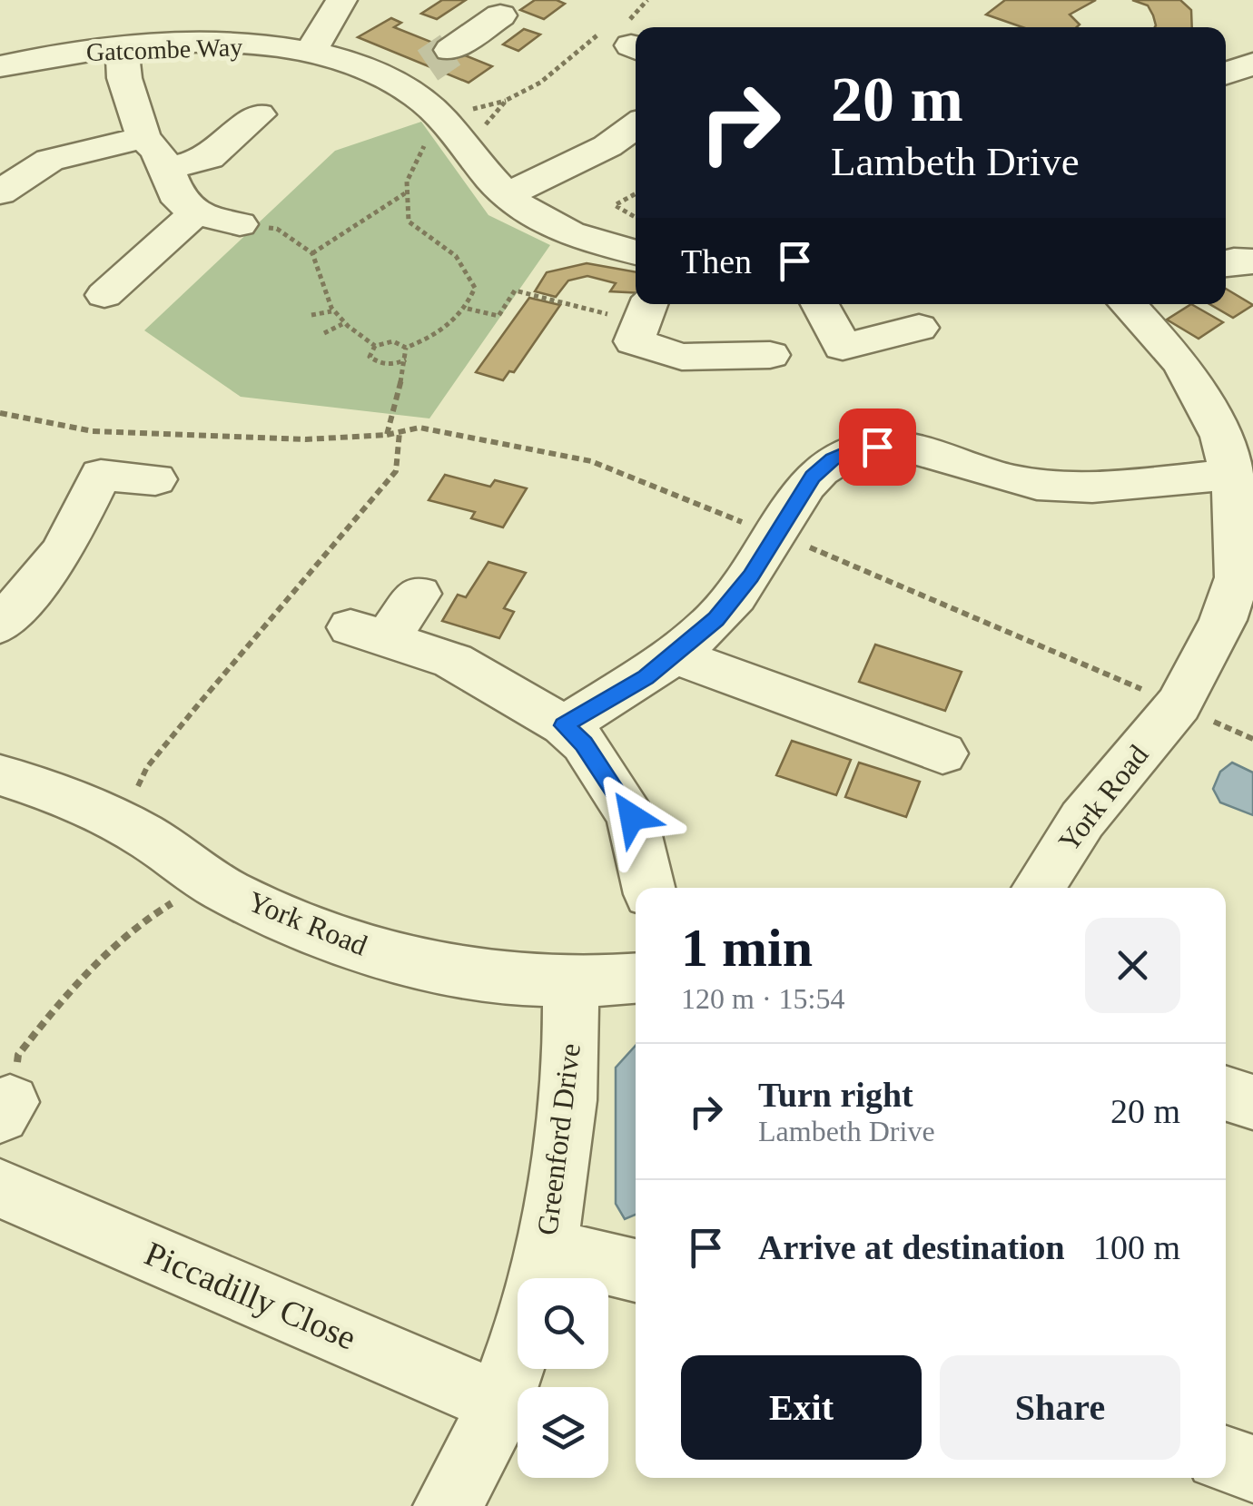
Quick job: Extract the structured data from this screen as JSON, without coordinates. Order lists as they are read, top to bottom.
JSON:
{
  "streets": {
    "street": [
      "Gatcombe Way",
      "York Road",
      "Greenford Drive",
      "Piccadilly Close"
    ]
  },
  "crossings": [
    ["York Road", "Greenford Drive"],
    ["Greenford Drive", "Piccadilly Close"]
  ],
  "page": {
    "turn": ["20 m", "Lambeth Drive"],
    "then": "Then",
    "heading": ["1 min", "120 m · 15:54"],
    "list": [
      {
        "name": "Turn right",
        "note": "Lambeth Drive",
        "value": "20 m"
      },
      {
        "name": "Arrive at destination",
        "value": "100 m"
      }
    ],
    "buttons": ["Exit", "Share"]
  }
}
